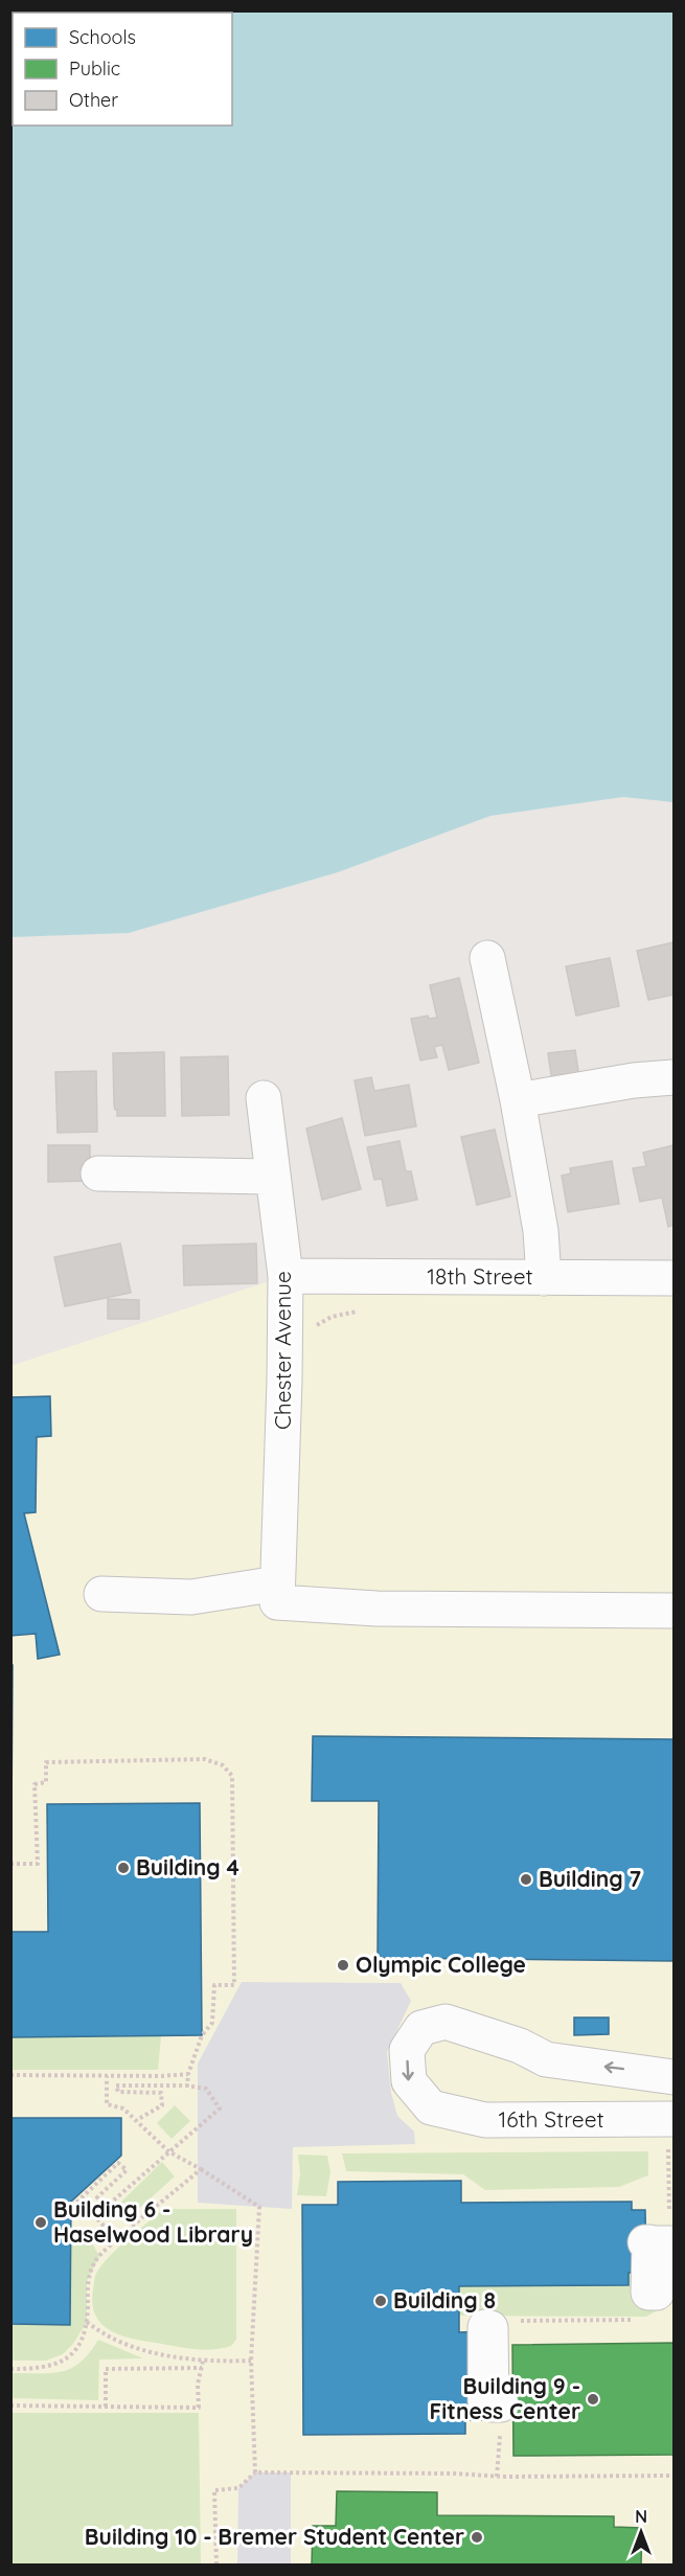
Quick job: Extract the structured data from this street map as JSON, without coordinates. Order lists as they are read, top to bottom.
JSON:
{
  "streets": {
    "street": ["18th Street", "Chester Avenue", "16th Street"]
  },
  "crossings": [
    ["18th Street", "Chester Avenue"]
  ],
  "places": [
    "Building 4",
    "Building 7",
    "Olympic College",
    "Building 6 - Haselwood Library",
    "Building 8",
    "Building 9 - Fitness Center",
    "Building 10 - Bremer Student Center"
  ],
  "legend": ["Schools", "Public", "Other"],
  "north": "top"
}
